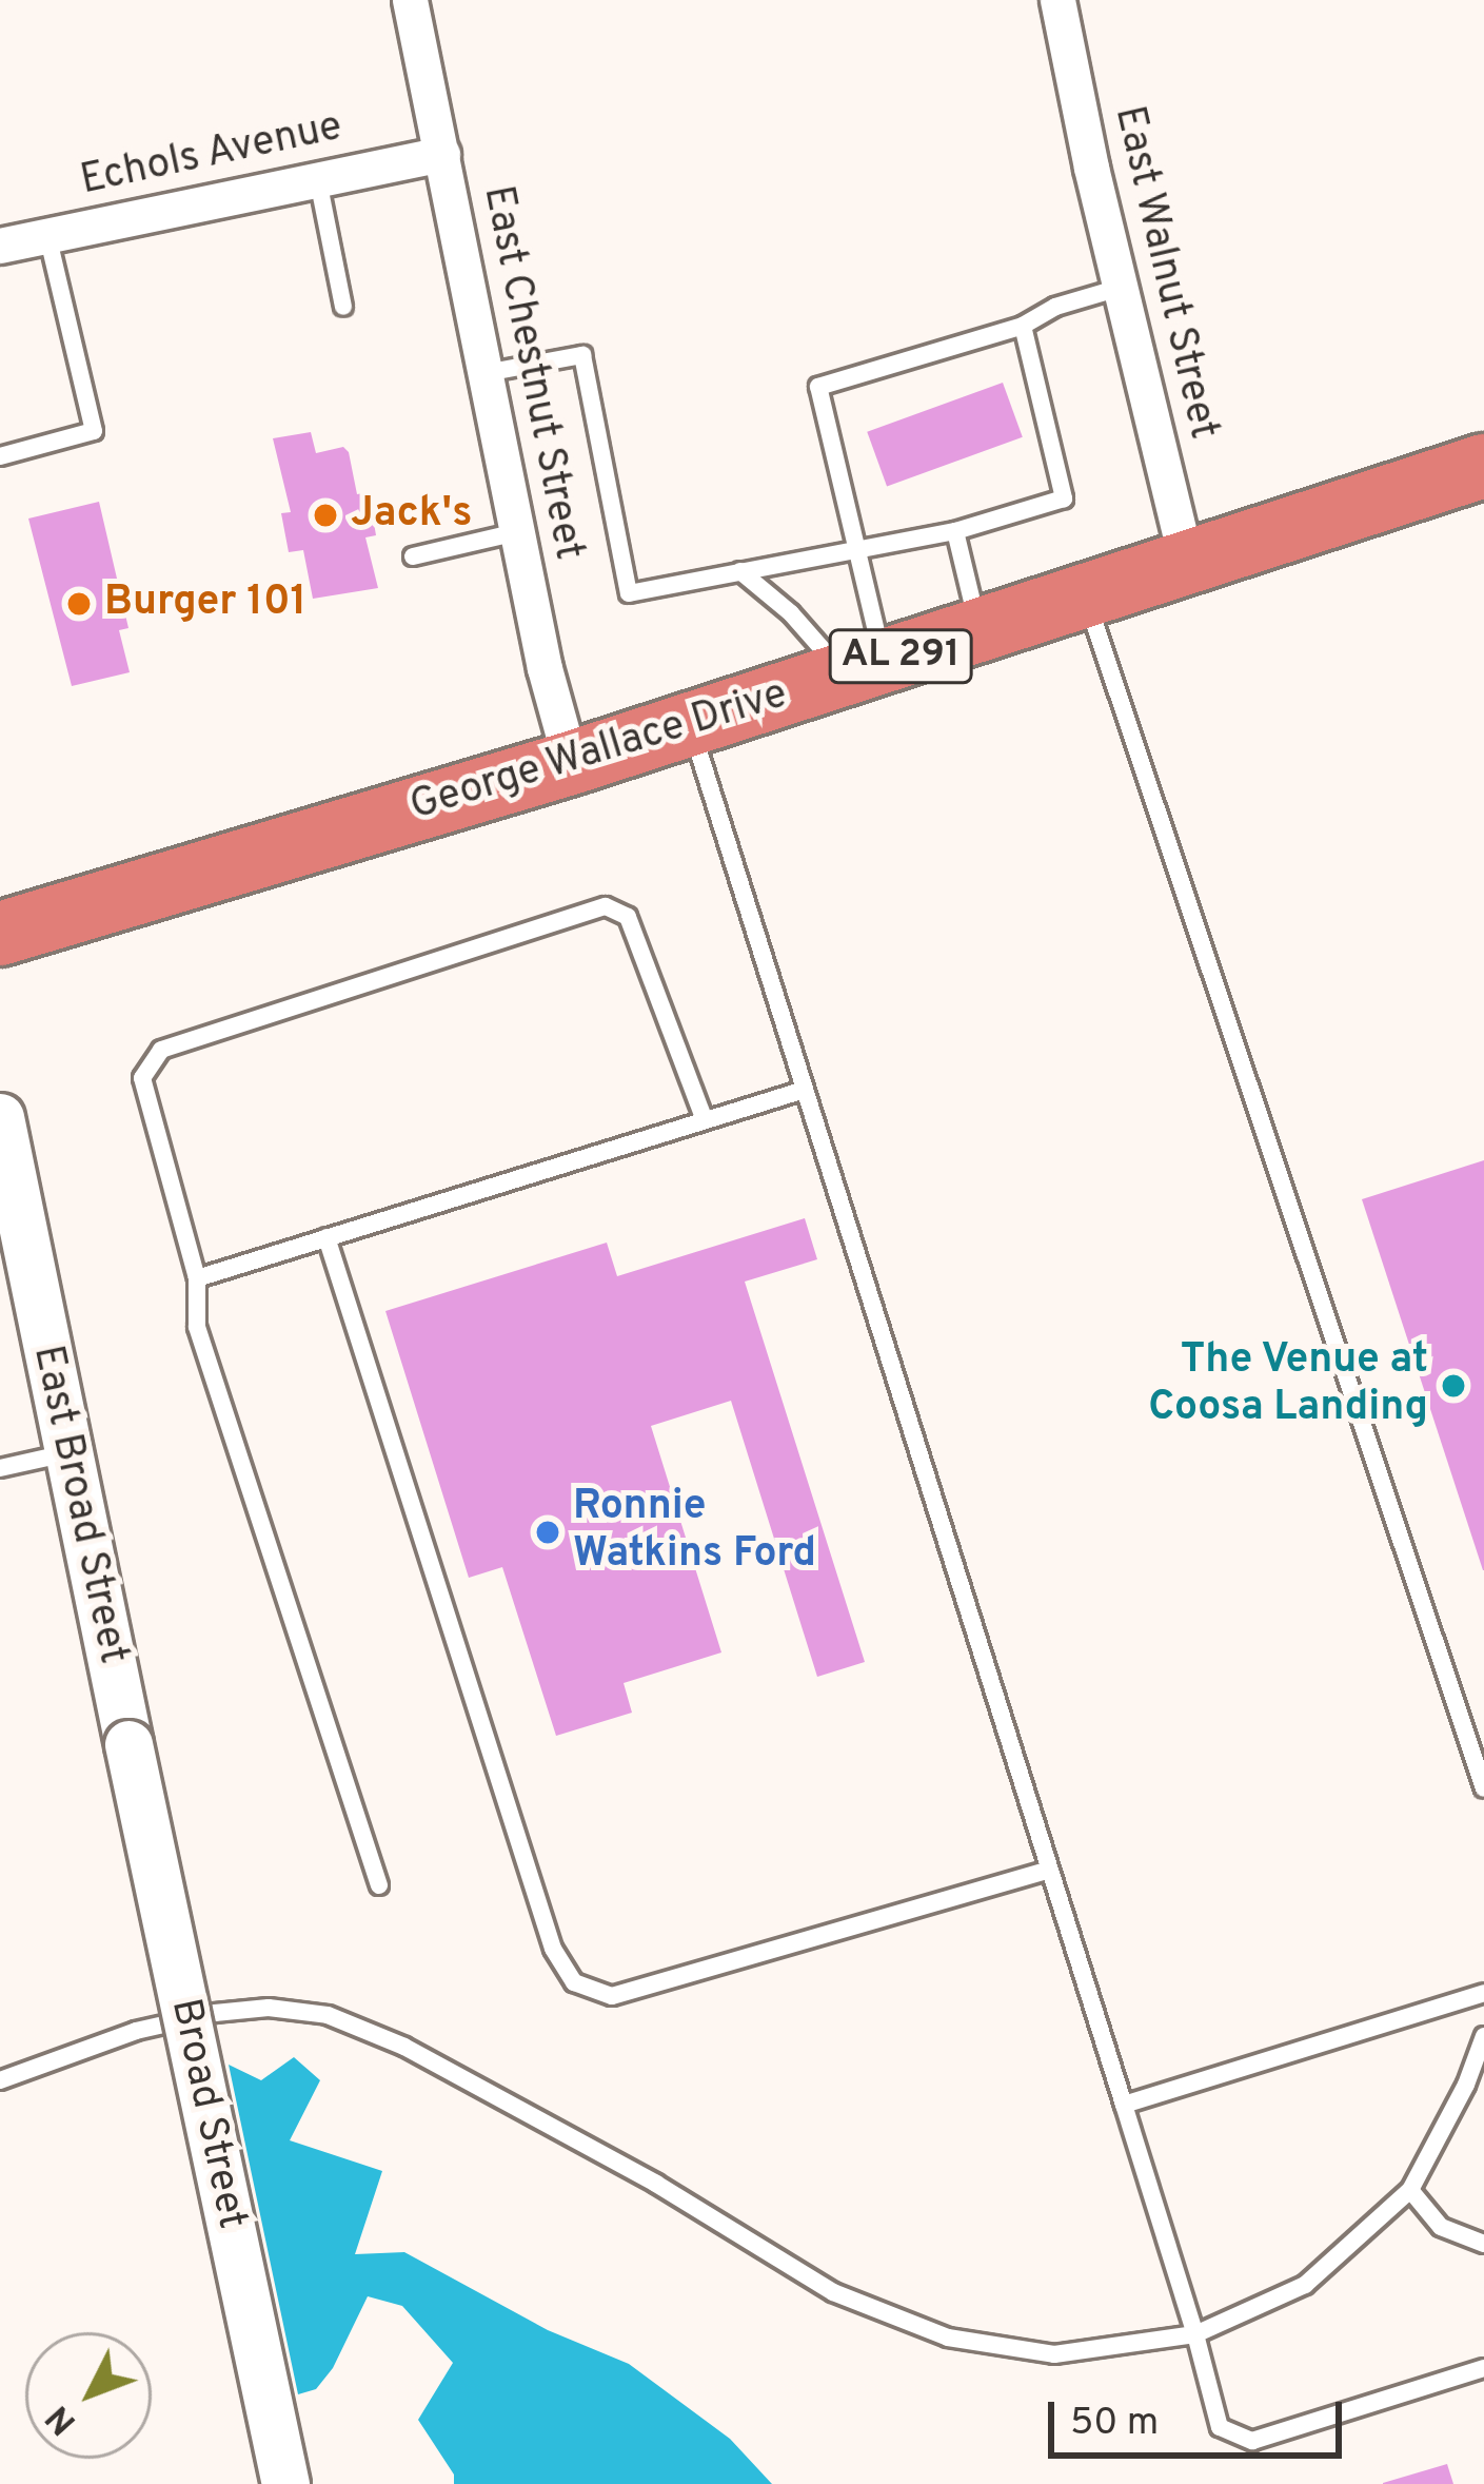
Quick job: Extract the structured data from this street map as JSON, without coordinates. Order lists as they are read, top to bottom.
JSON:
{
  "streets": {
    "highway": ["AL 291", "George Wallace Drive"],
    "main road": ["East Broad Street", "Broad Street"],
    "street": ["Echols Avenue", "East Walnut Street", "East Chestnut Street"]
  },
  "crossings": [
    ["Echols Avenue", "East Chestnut Street"],
    ["East Walnut Street", "George Wallace Drive"],
    ["East Chestnut Street", "George Wallace Drive"],
    ["East Broad Street", "Broad Street"]
  ],
  "places": [
    "Jack's",
    "Burger 101",
    "The Venue at Coosa Landing",
    "Ronnie Watkins Ford"
  ],
  "scale_bar": "50 m",
  "north": "bottom left"
}
